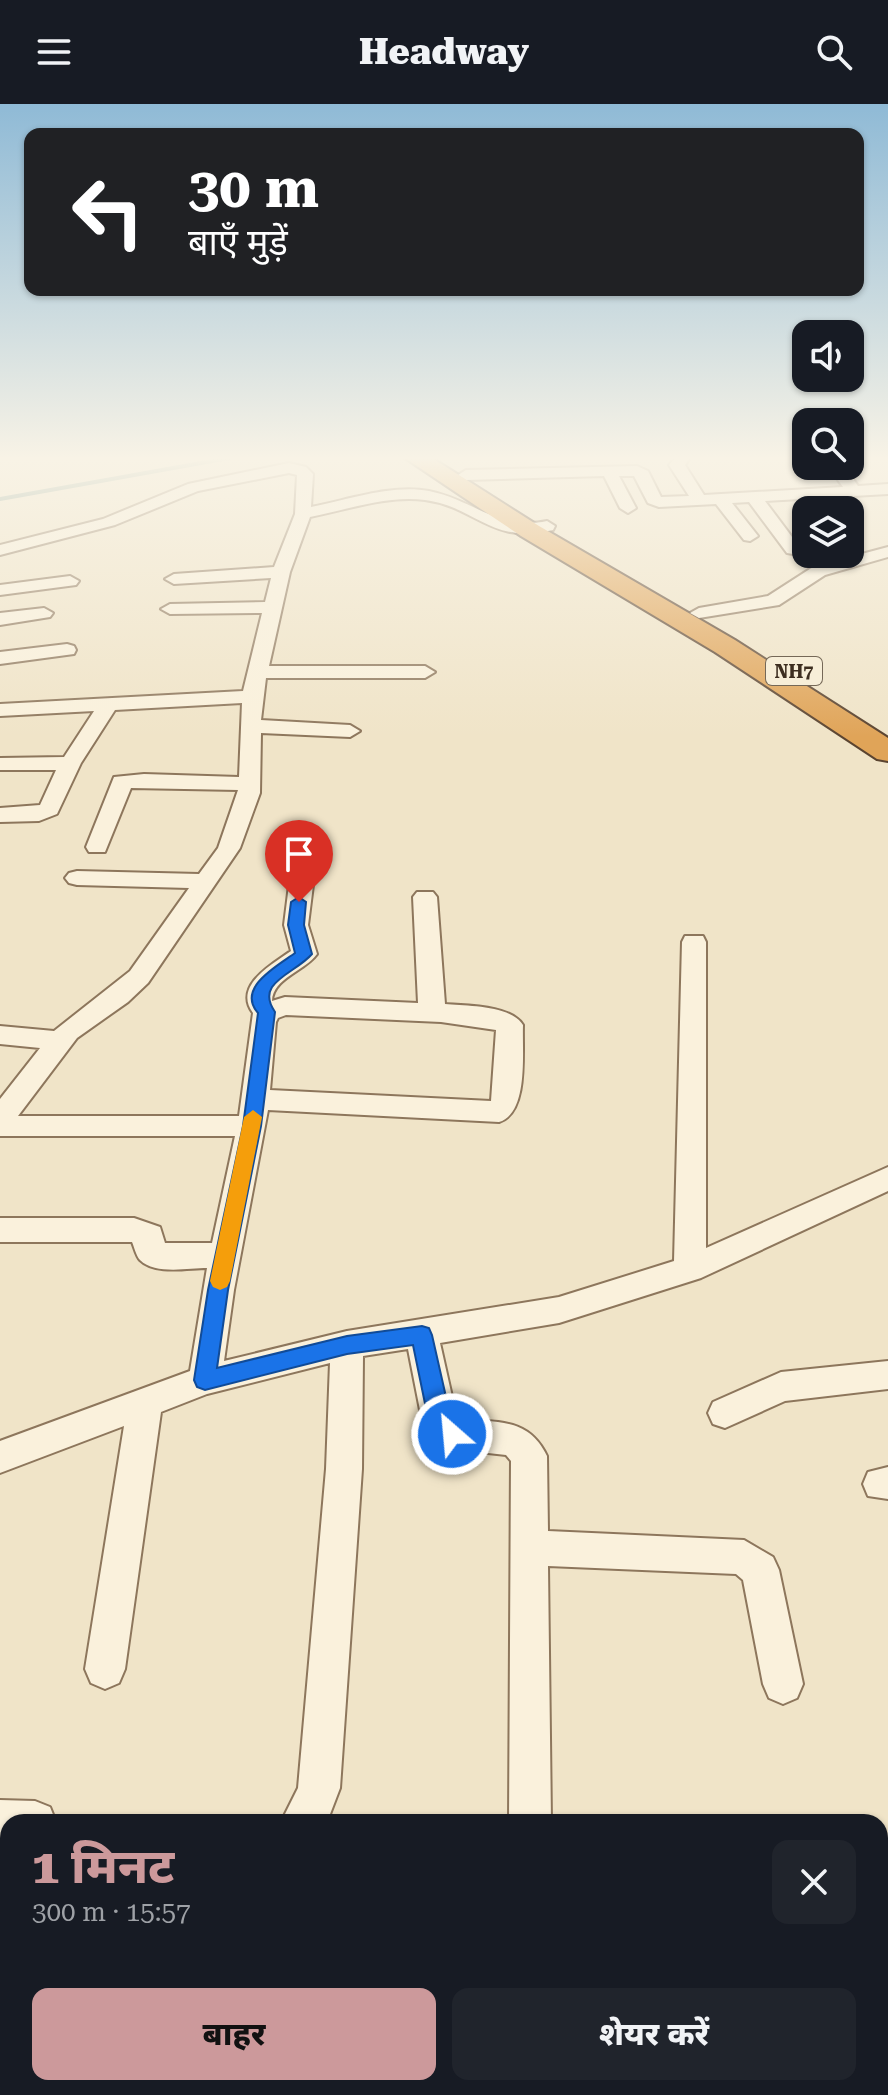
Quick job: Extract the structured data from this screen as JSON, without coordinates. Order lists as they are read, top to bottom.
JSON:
{
  "streets": {
    "highway": ["NH7"]
  },
  "page": {
    "header": "Headway",
    "turn": ["30 m", "बाएँ मुड़ें"],
    "heading": ["1 मिनट", "300 m · 15:57"],
    "buttons": ["बाहर", "शेयर करें"]
  }
}
